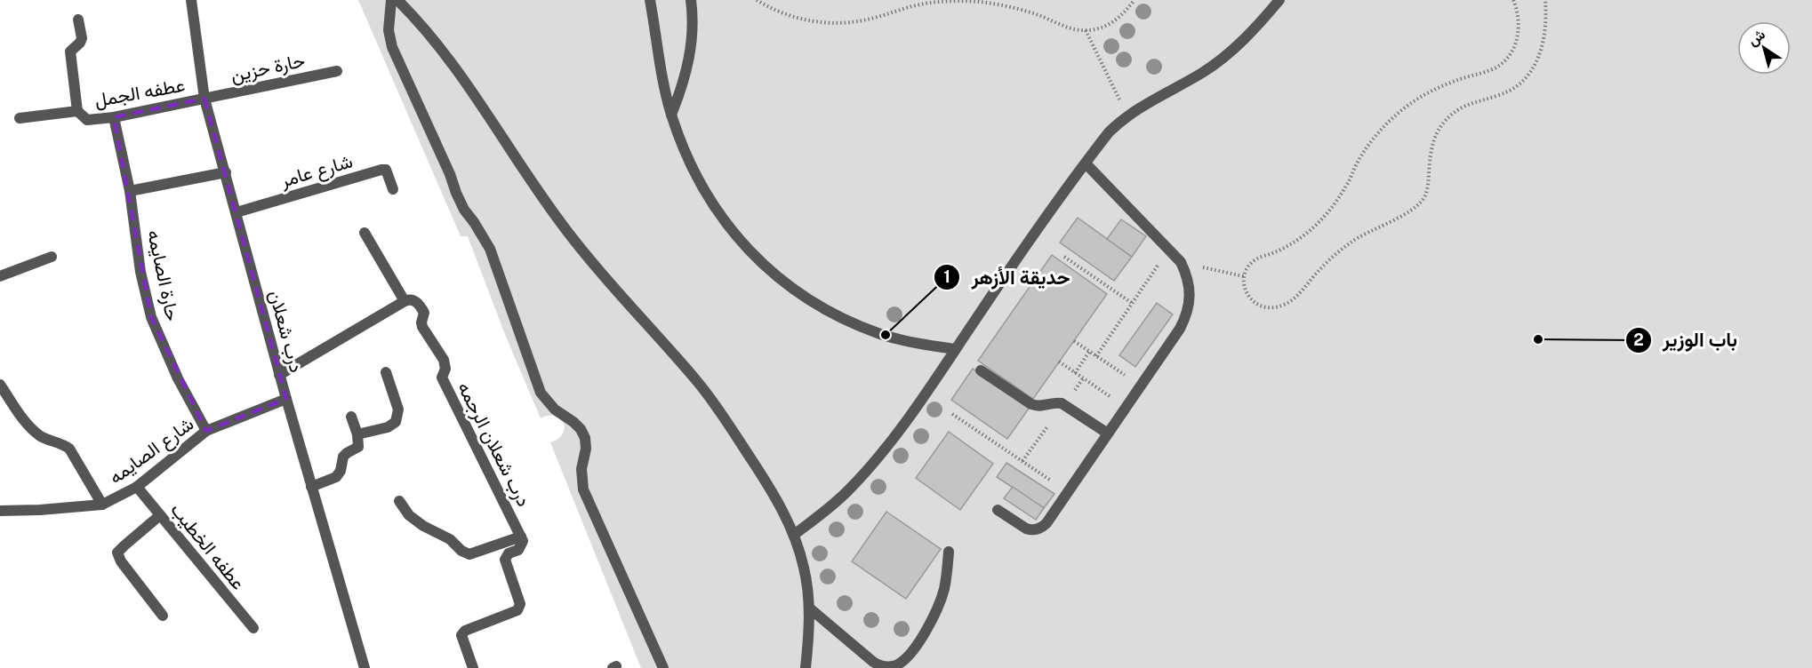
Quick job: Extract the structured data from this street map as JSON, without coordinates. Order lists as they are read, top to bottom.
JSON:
{
  "streets": {
    "street": [
      "حارة حزين",
      "عطفه الجمل",
      "شارع عامر",
      "حارة الصايمه",
      "درب شعلان",
      "درب شعلان الرجمه",
      "شارع الصايمه",
      "عطفه الخطيب"
    ]
  },
  "crossings": [
    ["حارة حزين", "عطفه الجمل"],
    ["حارة حزين", "درب شعلان"],
    ["عطفه الجمل", "حارة الصايمه"],
    ["عطفه الجمل", "درب شعلان"],
    ["شارع عامر", "درب شعلان"],
    ["حارة الصايمه", "شارع الصايمه"],
    ["درب شعلان", "شارع الصايمه"],
    ["شارع الصايمه", "عطفه الخطيب"]
  ],
  "places": ["حديقة الأزهر", "باب الوزير"],
  "north": "top left"
}
